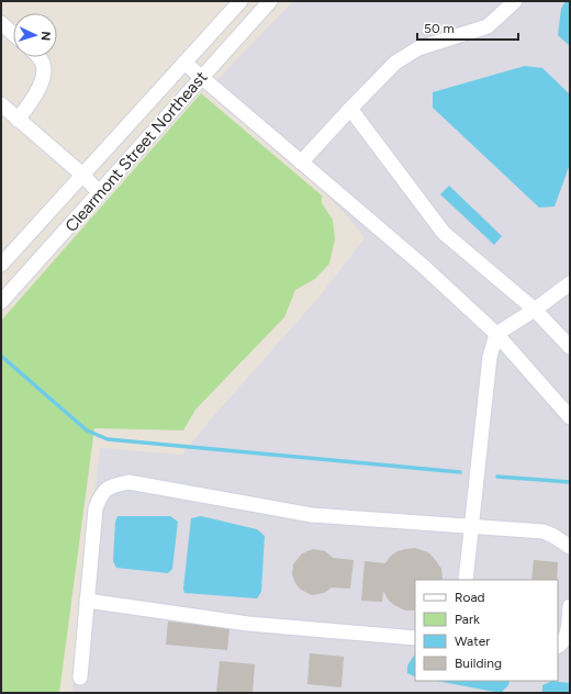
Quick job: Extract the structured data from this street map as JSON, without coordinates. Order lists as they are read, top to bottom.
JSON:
{
  "streets": {
    "street": ["Clearmont Street Northeast"]
  },
  "legend": [
    "Road",
    "Park",
    "Water",
    "Building"
  ],
  "scale_bar": "50 m",
  "north": "right"
}
